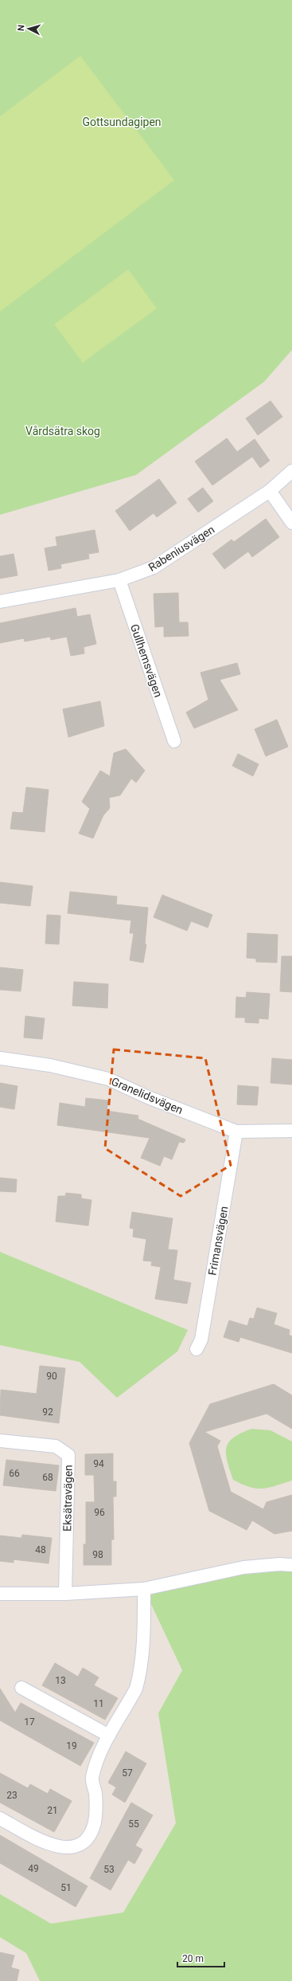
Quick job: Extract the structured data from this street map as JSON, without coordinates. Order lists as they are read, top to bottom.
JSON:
{
  "streets": {
    "street": [
      "Rabeniusvägen",
      "Gullhemsvägen",
      "Granelidsvägen",
      "Frimansvägen",
      "Eksätravägen"
    ]
  },
  "crossings": [
    ["Rabeniusvägen", "Gullhemsvägen"],
    ["Granelidsvägen", "Frimansvägen"]
  ],
  "parks": ["Gottsundagipen", "Vårdsätra skog"],
  "house_numbers": [
    "90",
    "92",
    "94",
    "66",
    "68",
    "96",
    "48",
    "98",
    "13",
    "11",
    "17",
    "19",
    "57",
    "23",
    "21",
    "55",
    "49",
    "53",
    "51"
  ],
  "scale_bar": "20 m",
  "north": "left"
}
